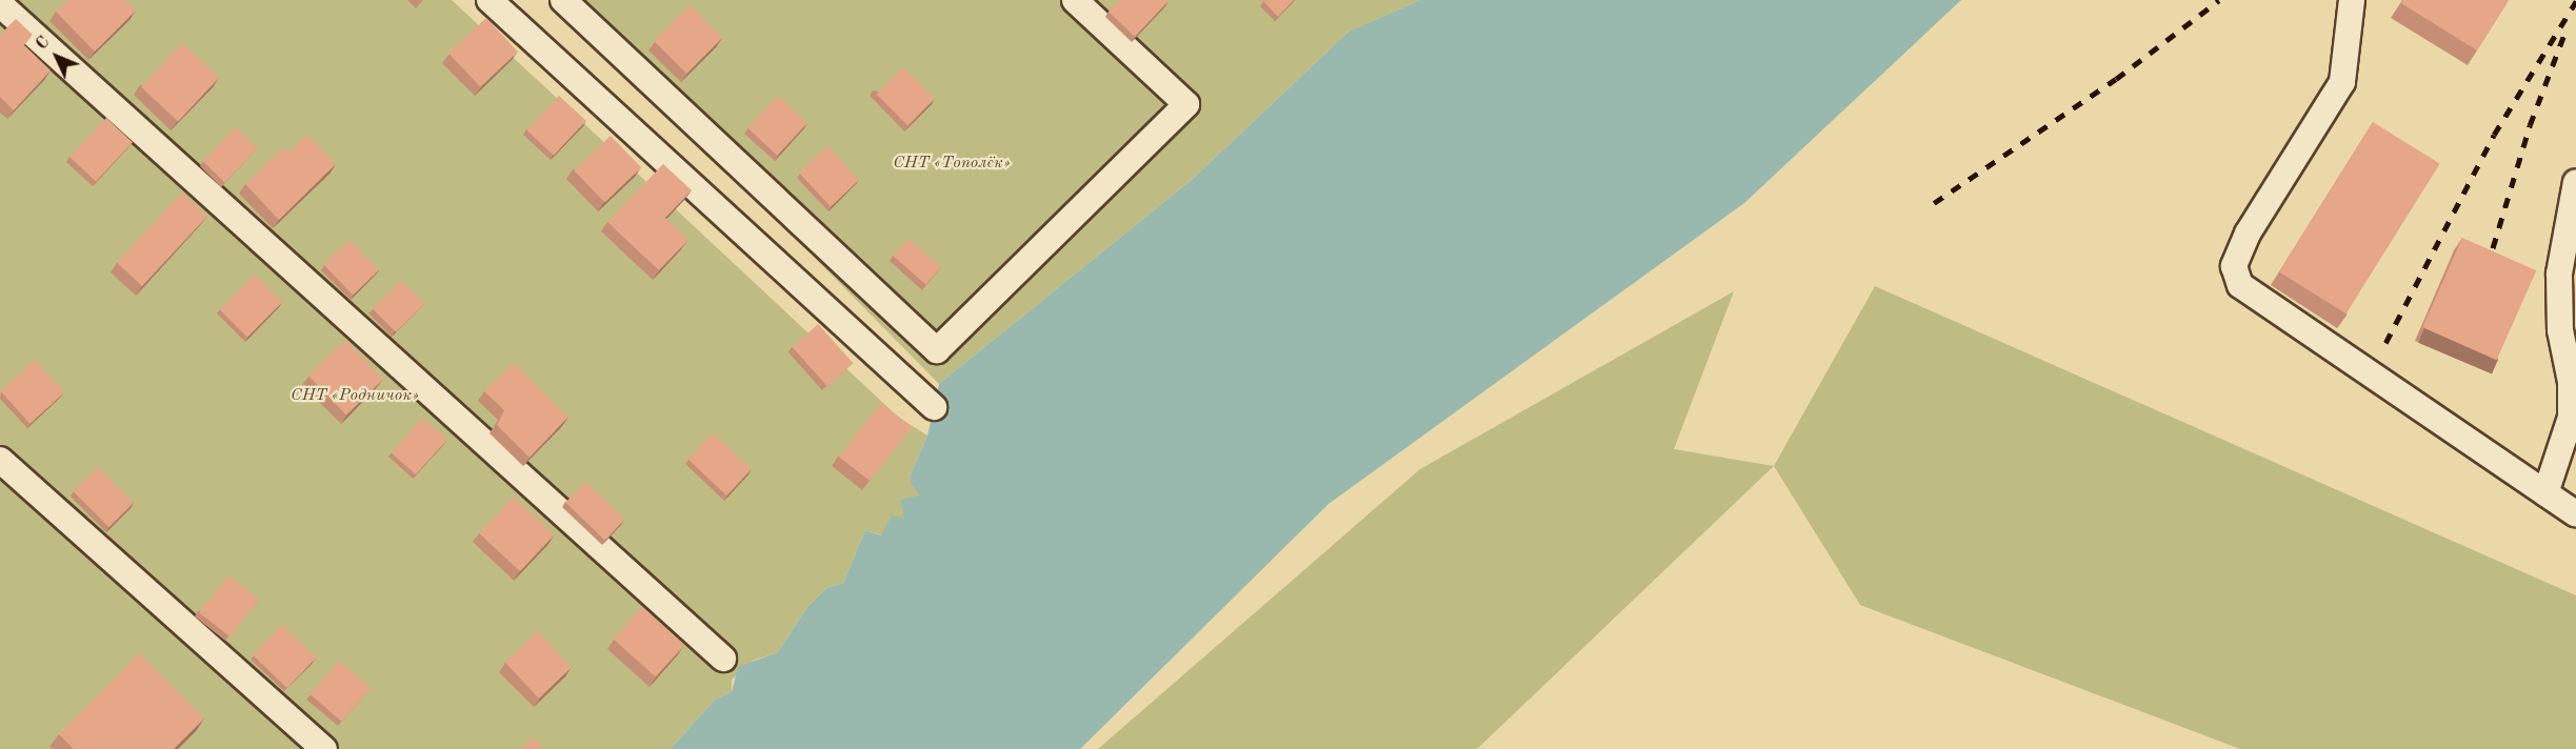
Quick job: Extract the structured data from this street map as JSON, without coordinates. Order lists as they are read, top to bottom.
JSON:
{
  "parks": ["СНТ «Тополёк»", "СНТ «Родничок»"],
  "north": "top left"
}
